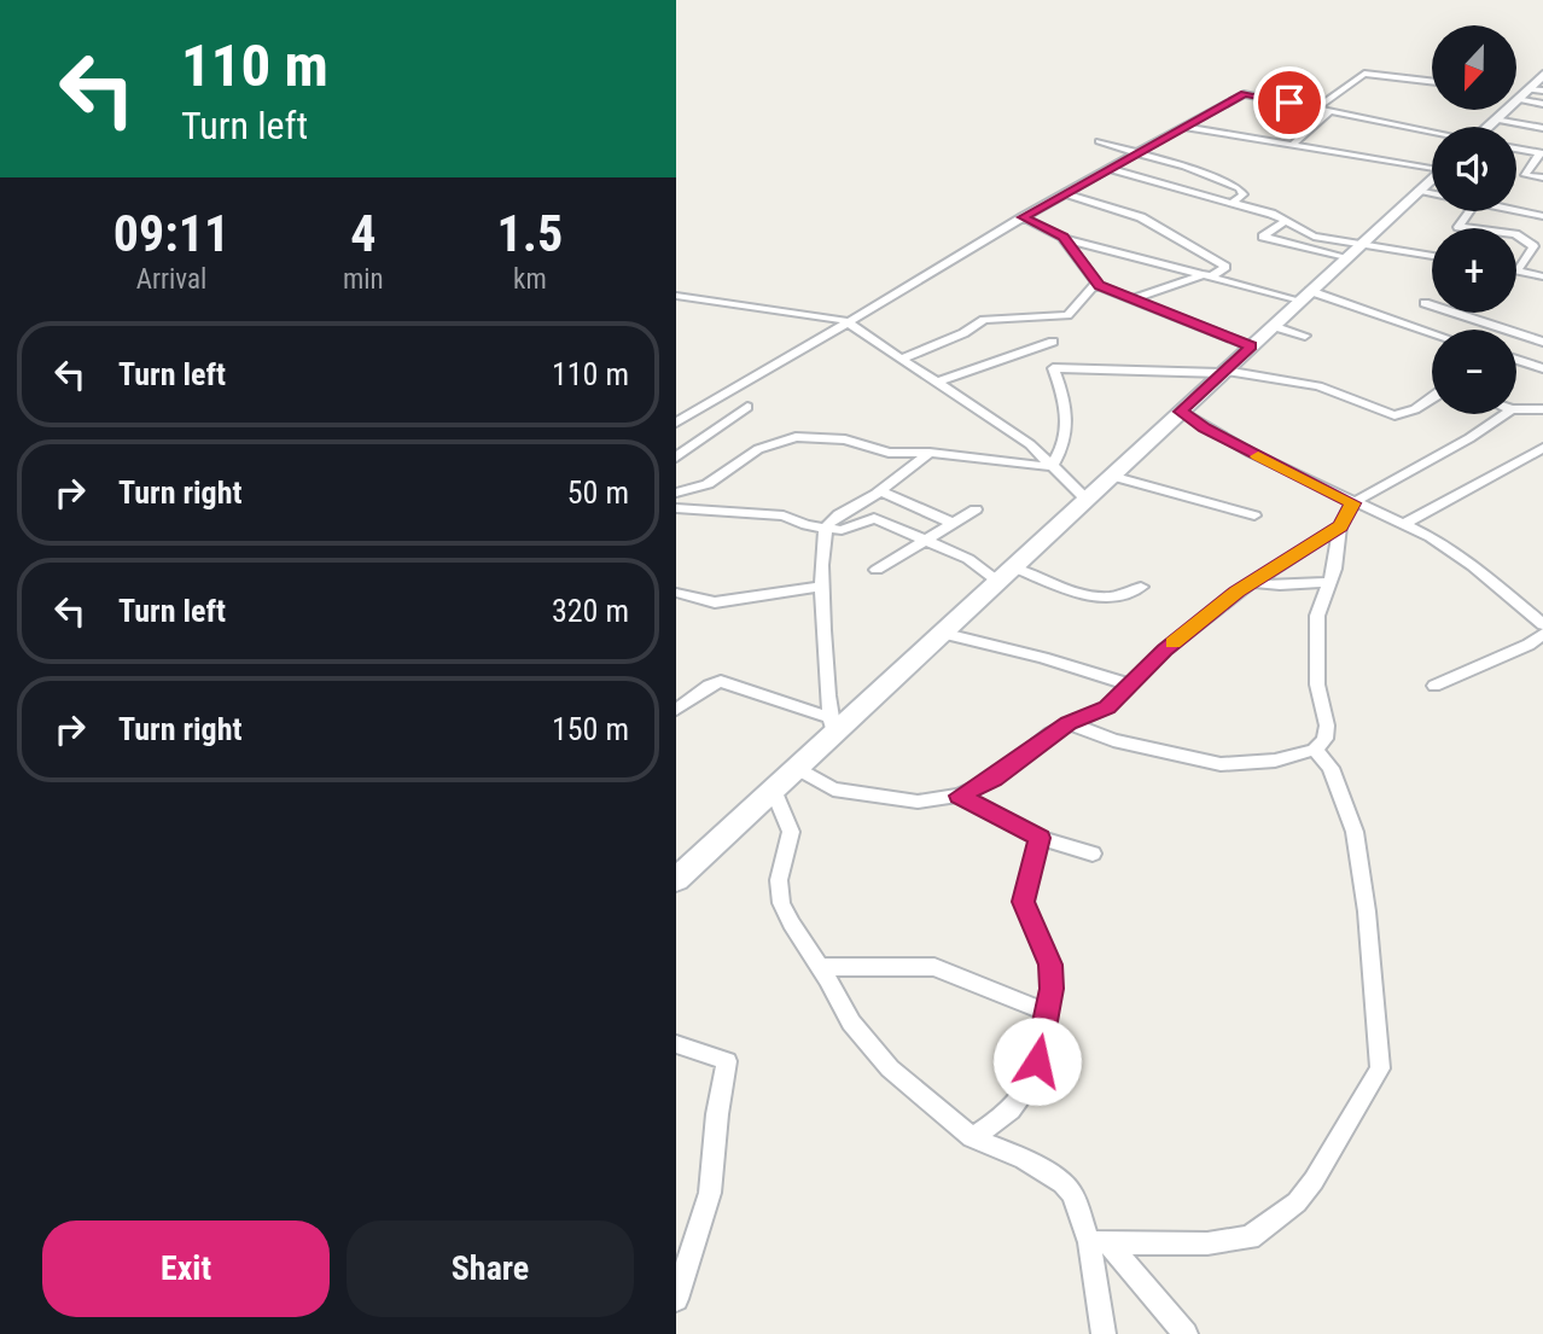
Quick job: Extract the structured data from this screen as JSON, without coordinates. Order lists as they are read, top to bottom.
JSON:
{
  "north": "bottom",
  "page": {
    "turn": ["110 m", "Turn left"],
    "map_buttons": ["+", "−"],
    "eta": [
      "09:11",
      "Arrival",
      "4",
      "min",
      "1.5",
      "km"
    ],
    "list": [
      {
        "name": "Turn left",
        "value": "110 m"
      },
      {
        "name": "Turn right",
        "value": "50 m"
      },
      {
        "name": "Turn left",
        "value": "320 m"
      },
      {
        "name": "Turn right",
        "value": "150 m"
      }
    ],
    "buttons": ["Exit", "Share"]
  }
}
